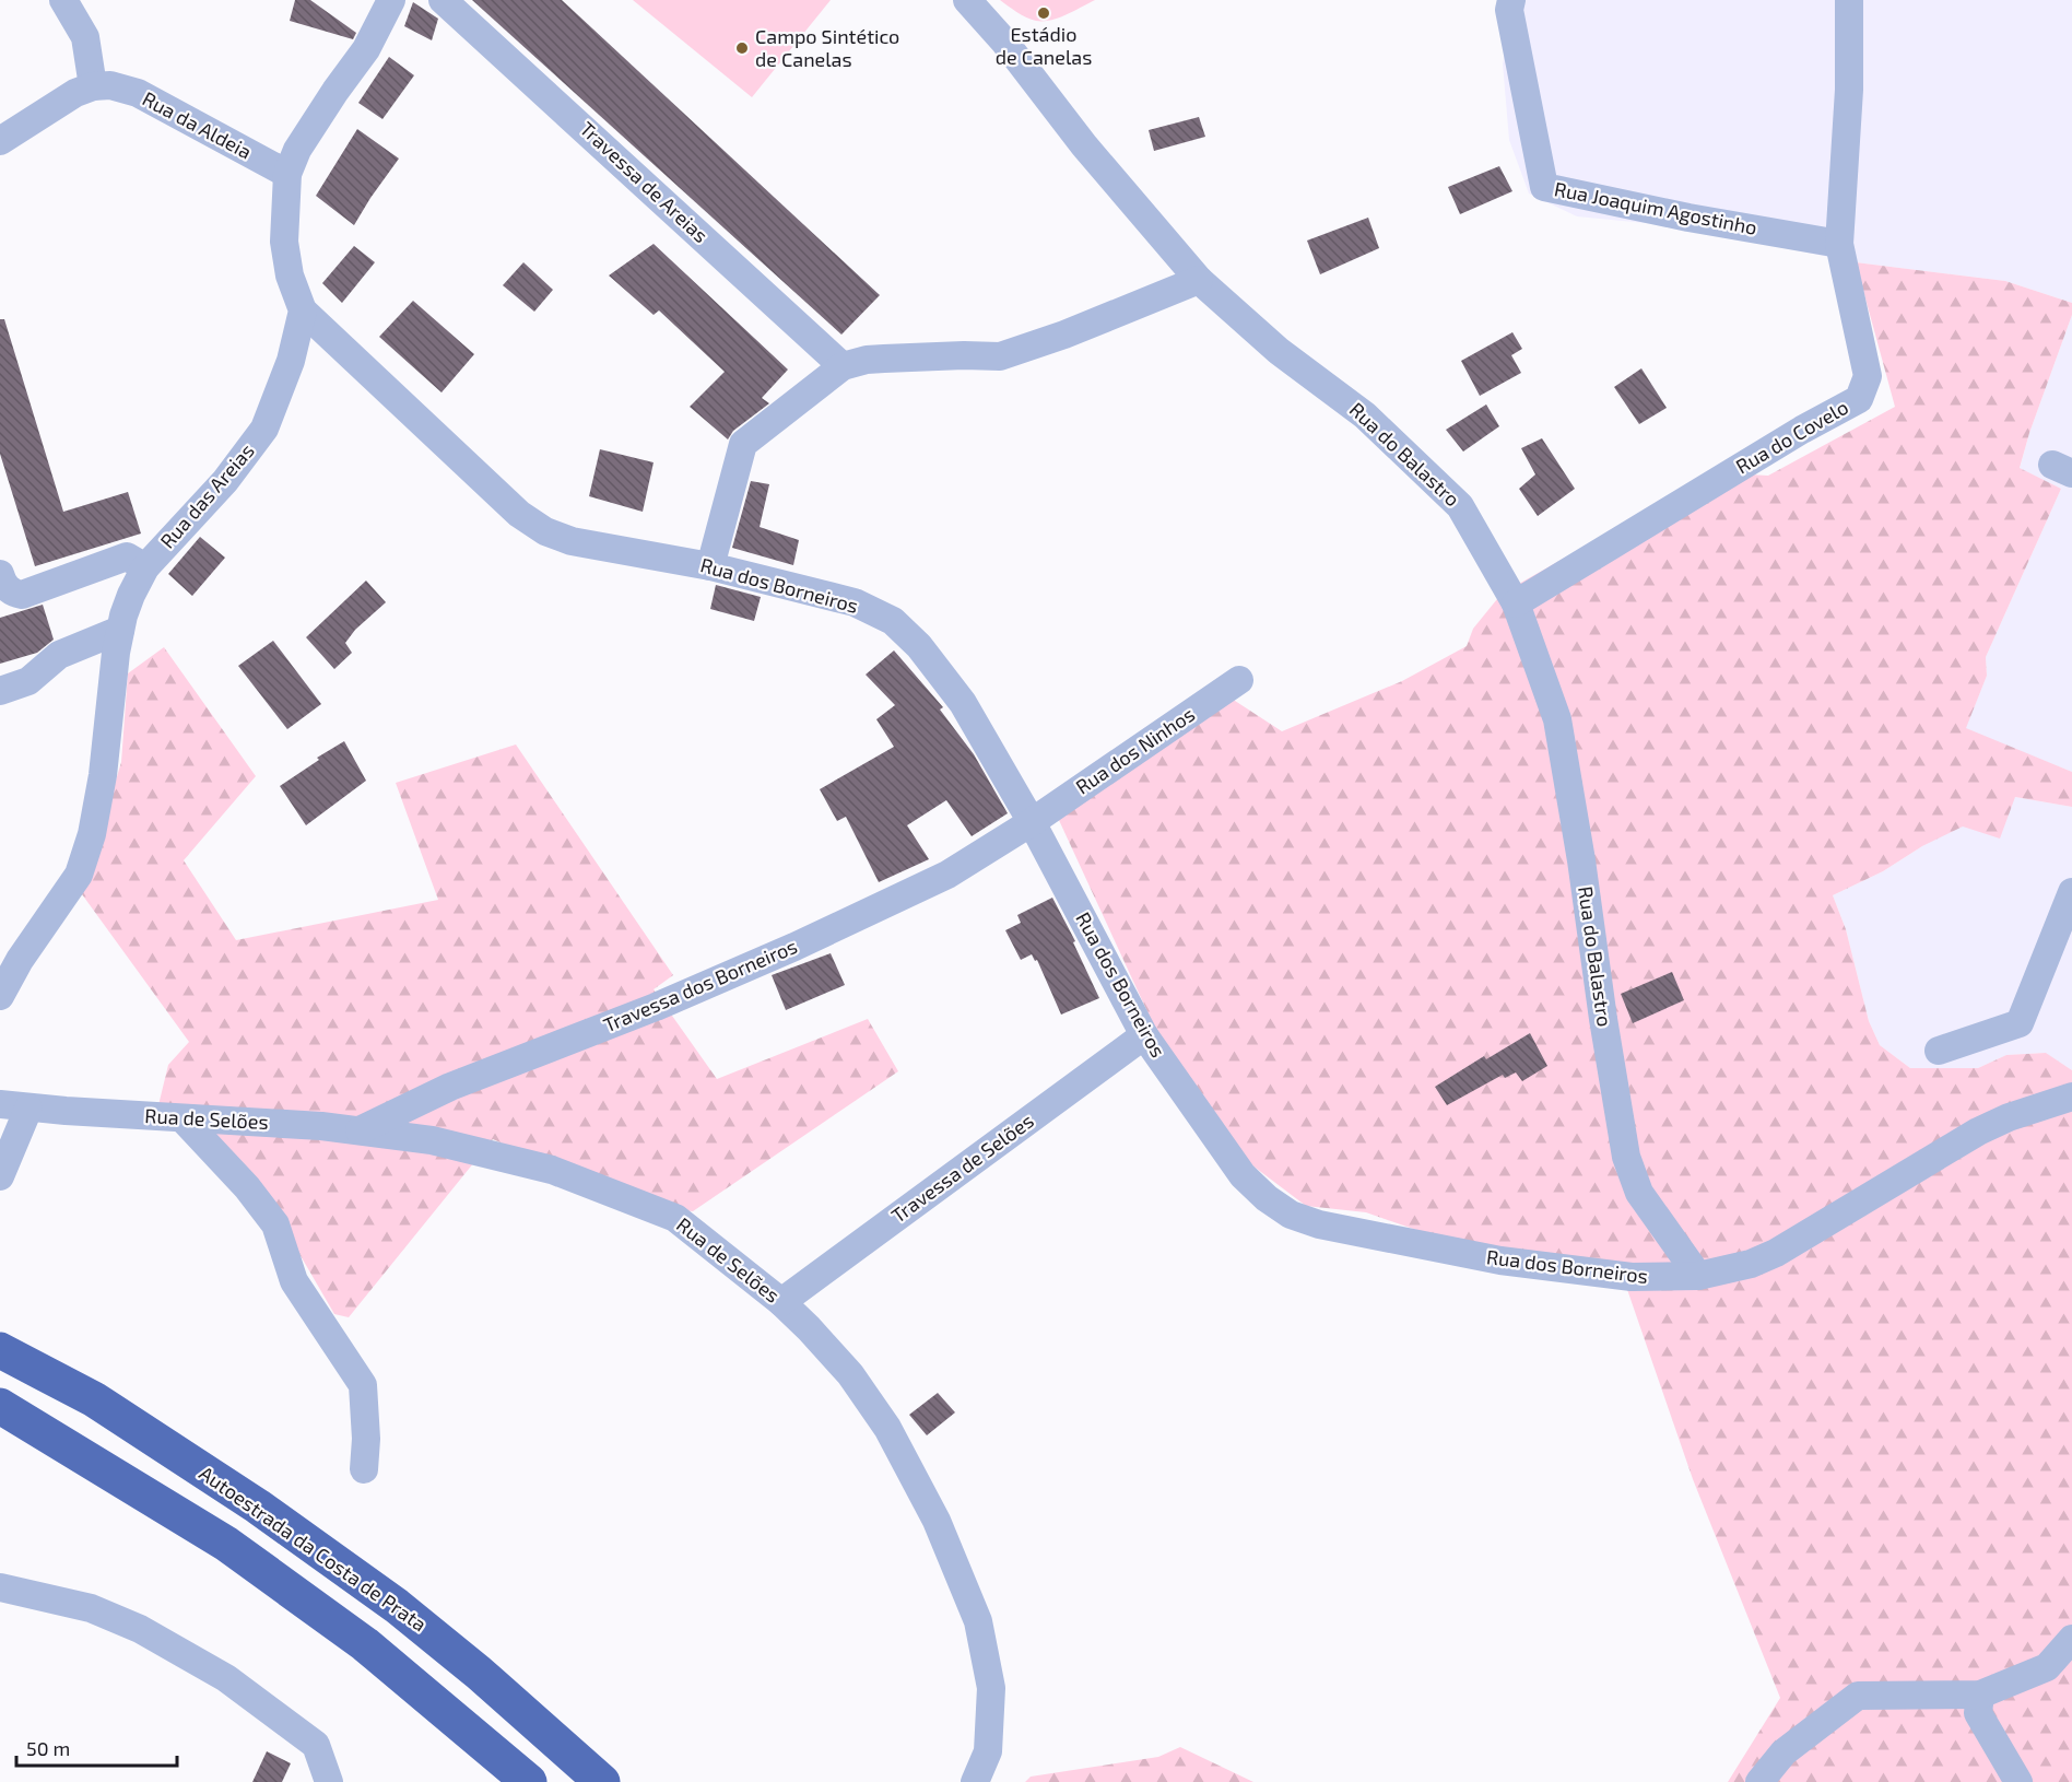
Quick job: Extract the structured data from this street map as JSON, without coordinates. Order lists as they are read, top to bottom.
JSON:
{
  "streets": {
    "highway": ["Autoestrada da Costa de Prata"],
    "street": [
      "Rua da Aldeia",
      "Travessa de Areias",
      "Rua Joaquim Agostinho",
      "Rua do Covelo",
      "Rua do Balastro",
      "Rua das Areias",
      "Rua dos Borneiros",
      "Rua dos Ninhos",
      "Travessa dos Borneiros",
      "Rua de Selões",
      "Travessa de Selões"
    ]
  },
  "crossings": [
    ["Rua Joaquim Agostinho", "Rua do Covelo"],
    ["Rua do Covelo", "Rua do Balastro"],
    ["Rua do Balastro", "Rua dos Borneiros"],
    ["Rua das Areias", "Rua dos Borneiros"],
    ["Rua dos Borneiros", "Rua dos Ninhos"],
    ["Rua dos Borneiros", "Travessa dos Borneiros"],
    ["Rua dos Borneiros", "Travessa de Selões"],
    ["Rua dos Ninhos", "Travessa dos Borneiros"],
    ["Travessa dos Borneiros", "Rua de Selões"],
    ["Rua de Selões", "Travessa de Selões"]
  ],
  "places": ["Estádio de Canelas", "Campo Sintético de Canelas"],
  "scale_bar": "50 m"
}
